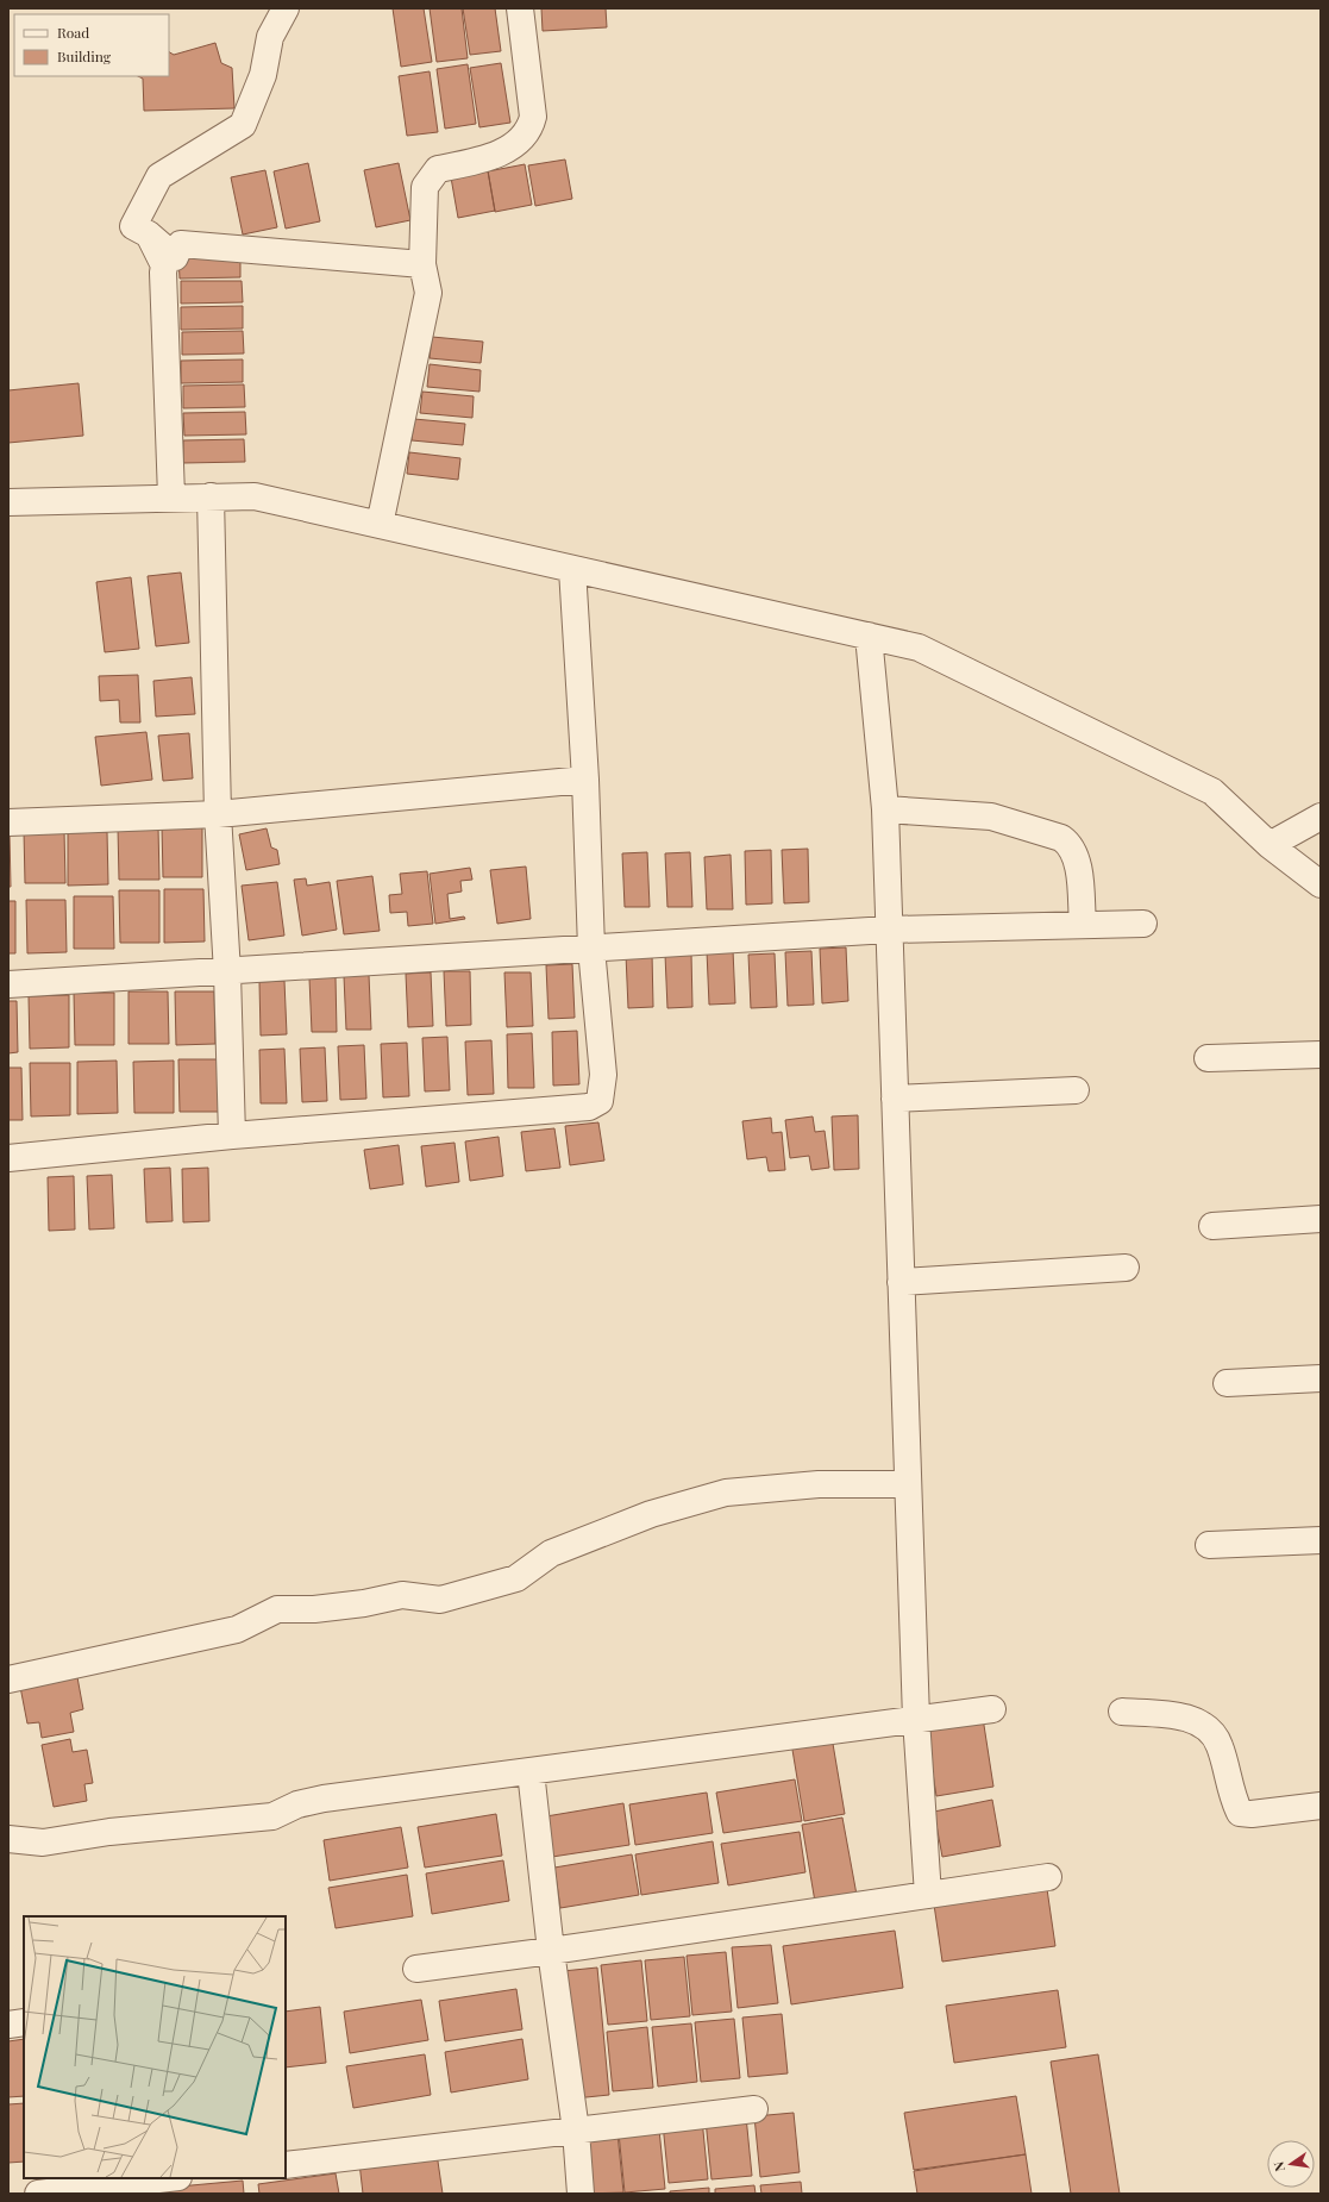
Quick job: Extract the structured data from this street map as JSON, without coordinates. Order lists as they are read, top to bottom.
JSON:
{
  "legend": ["Road", "Building"],
  "north": "left"
}
